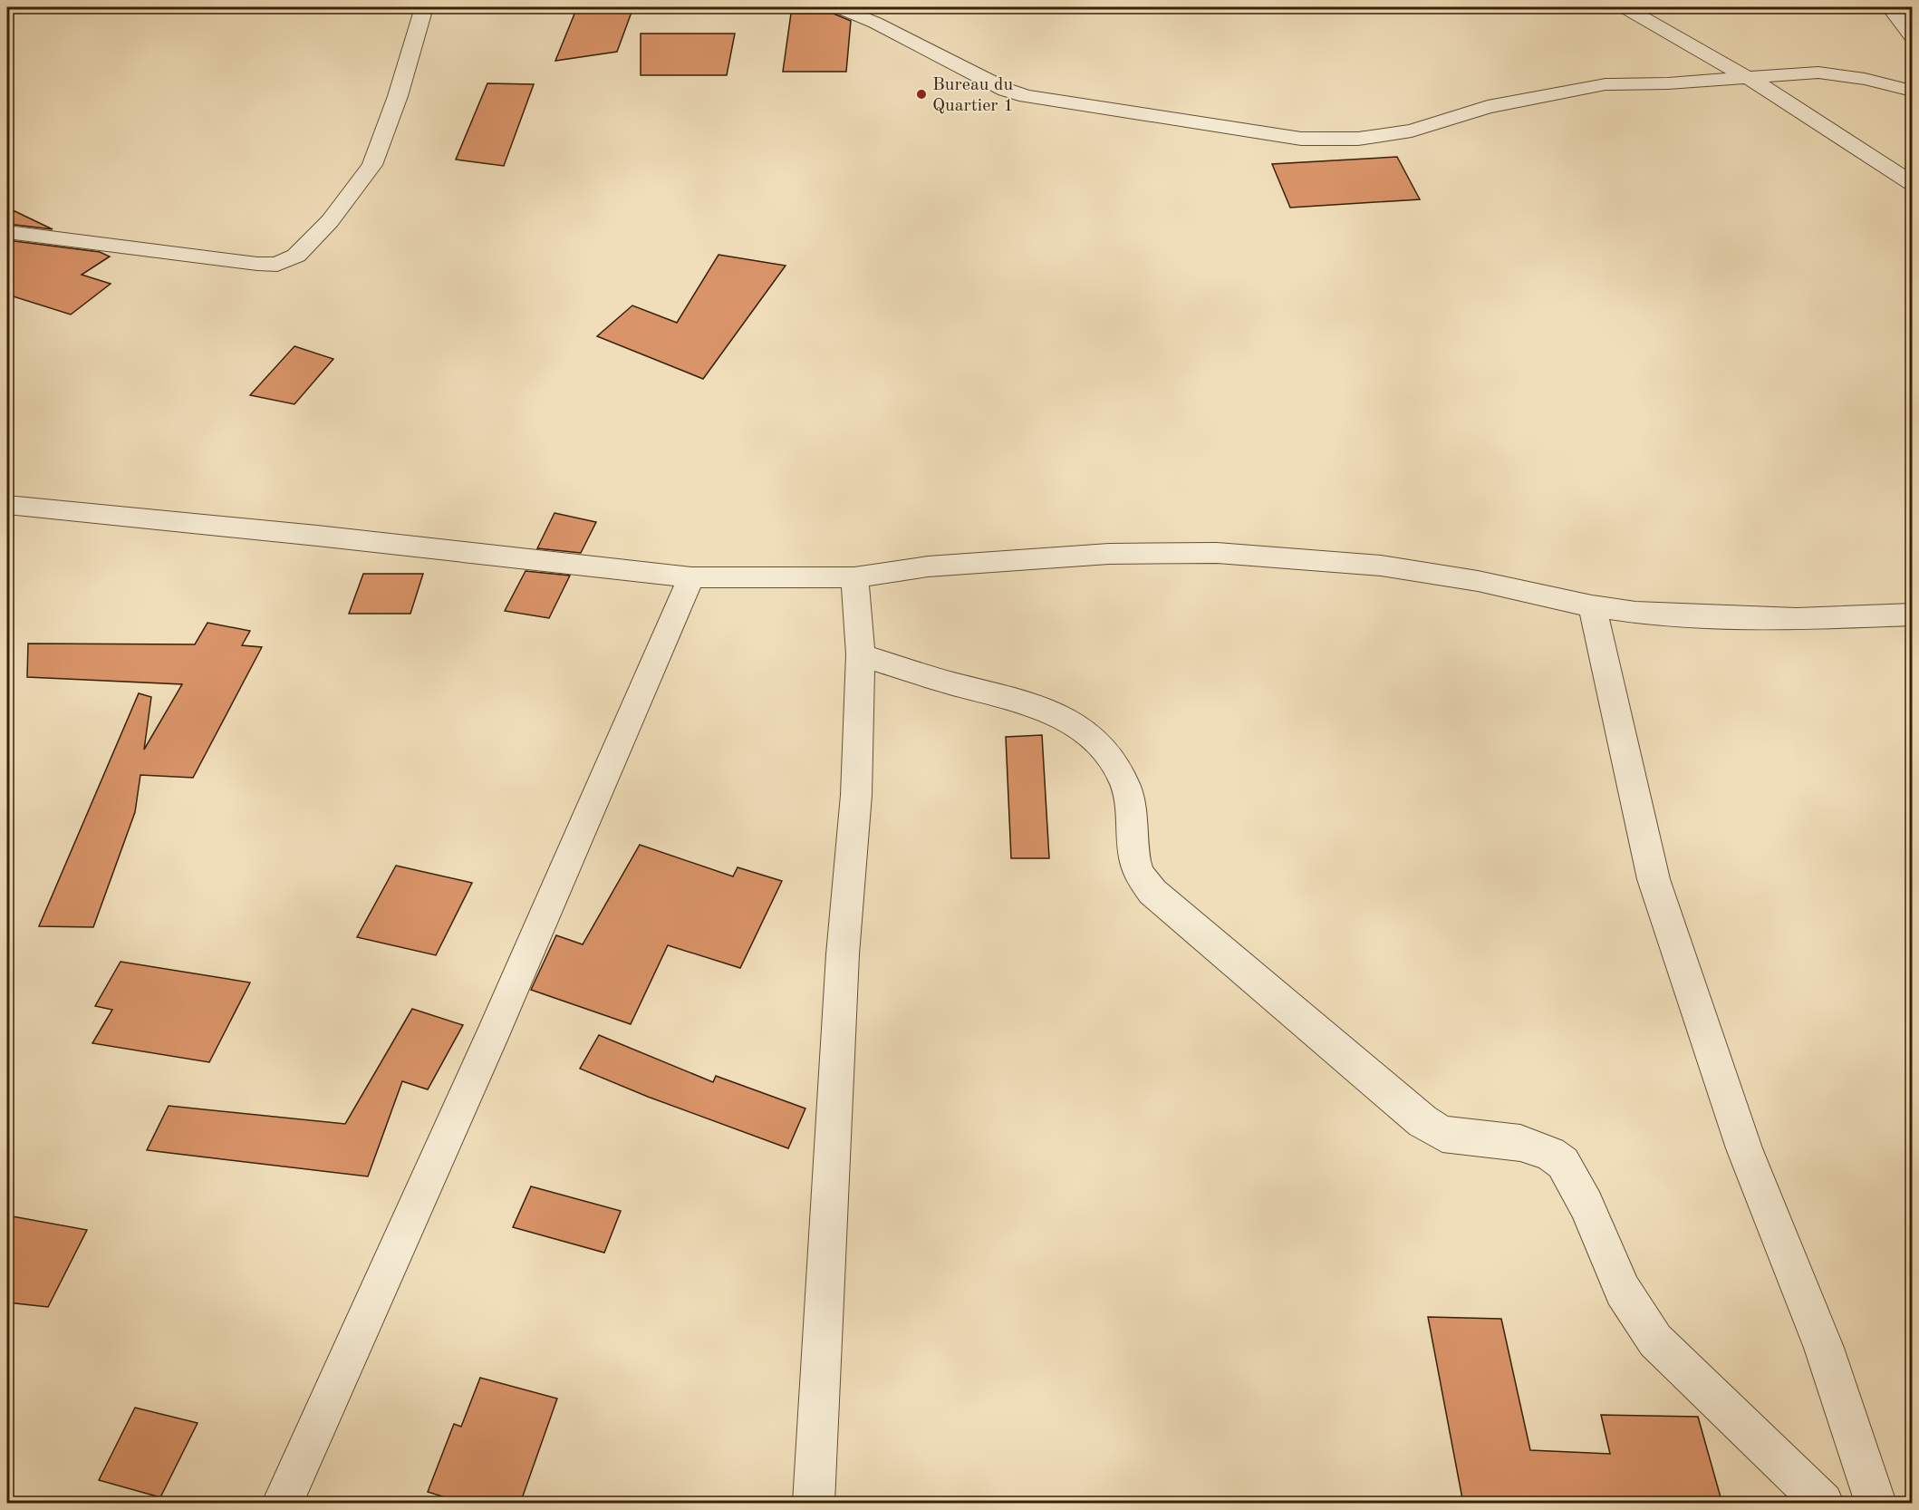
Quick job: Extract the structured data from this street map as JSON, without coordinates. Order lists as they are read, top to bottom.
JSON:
{
  "places": ["Bureau du Quartier 1"]
}
